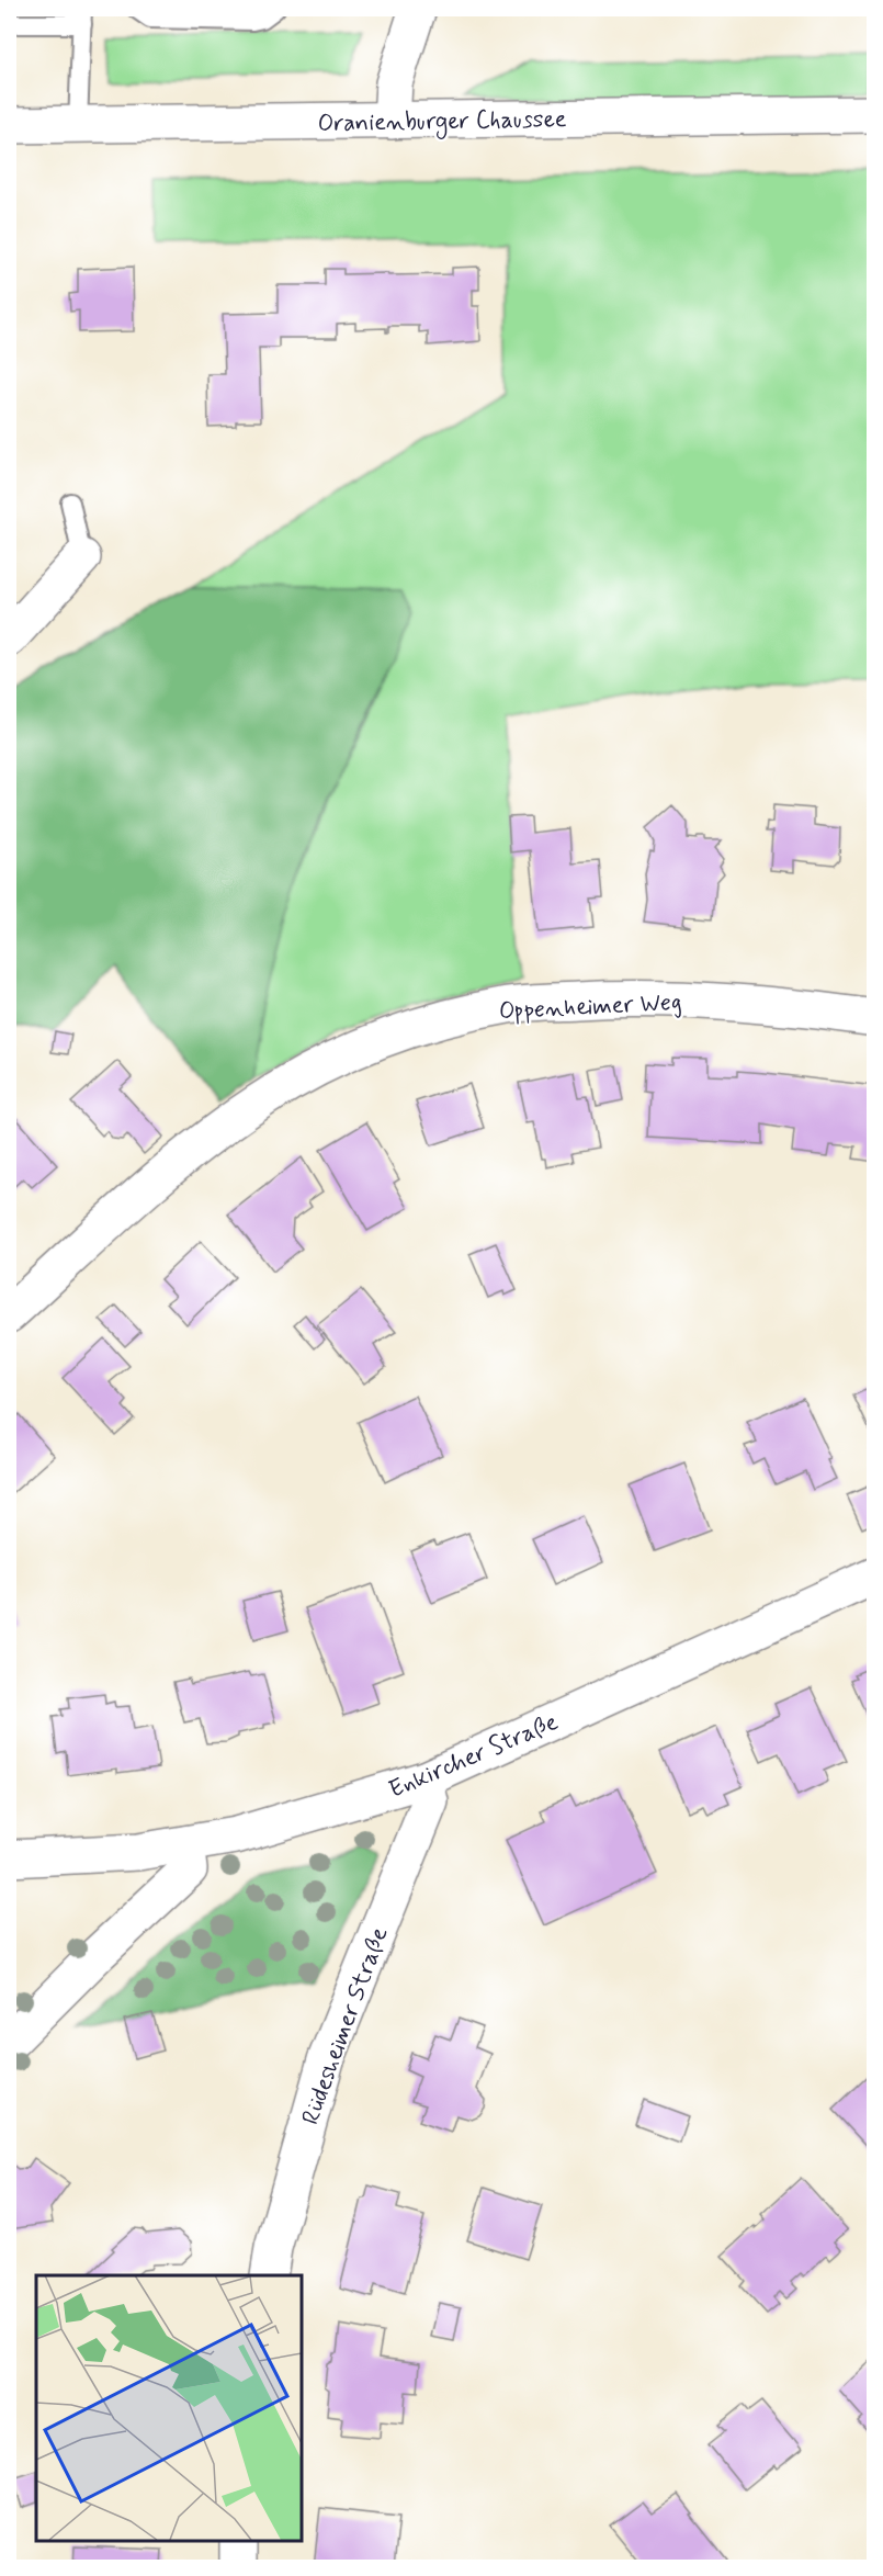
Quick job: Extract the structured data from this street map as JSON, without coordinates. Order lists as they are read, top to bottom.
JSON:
{
  "streets": {
    "street": [
      "Oranienburger Chaussee",
      "Oppenheimer Weg",
      "Enkircher Straße",
      "Rüdesheimer Straße"
    ]
  },
  "crossings": [
    ["Enkircher Straße", "Rüdesheimer Straße"]
  ]
}
